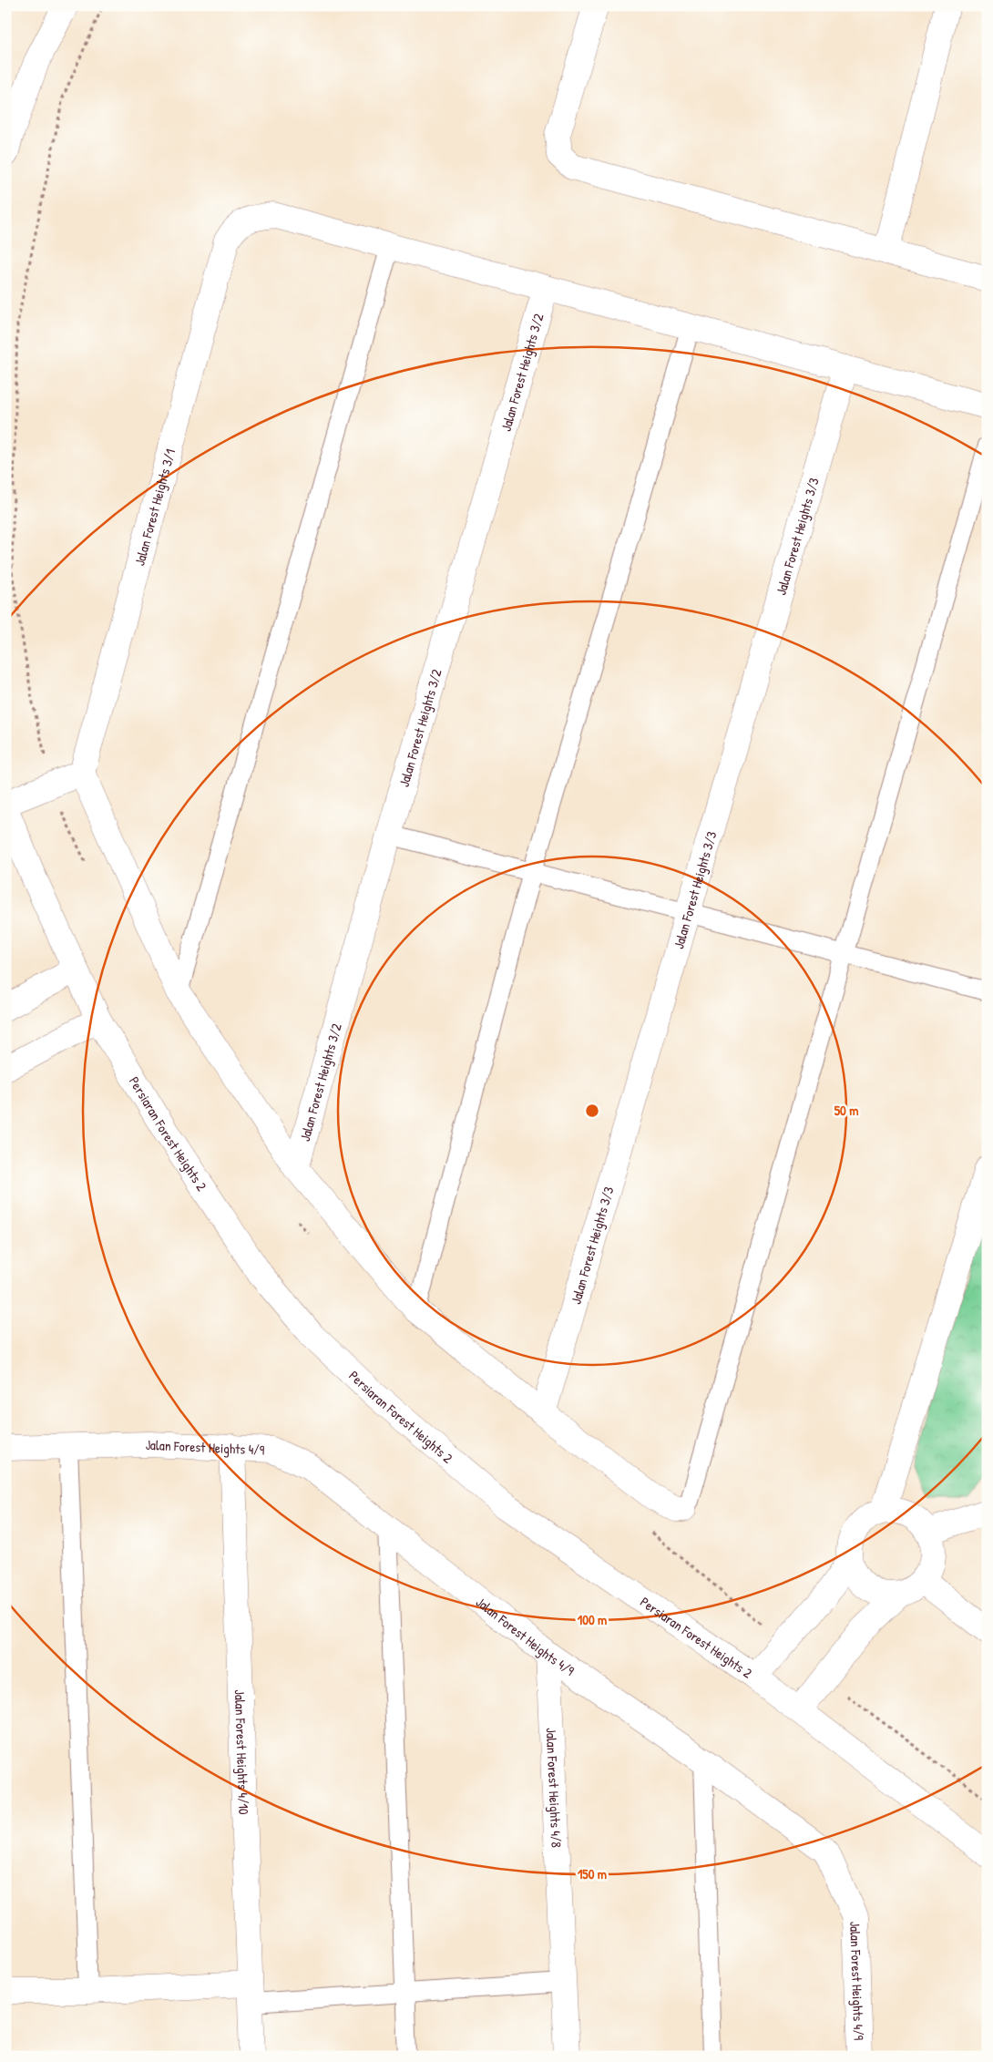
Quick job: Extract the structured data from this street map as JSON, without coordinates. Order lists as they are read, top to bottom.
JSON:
{
  "streets": {
    "street": [
      "Jalan Forest Heights 3/2",
      "Jalan Forest Heights 3/1",
      "Jalan Forest Heights 3/3",
      "Persiaran Forest Heights 2",
      "Jalan Forest Heights 4/9",
      "Jalan Forest Heights 4/10",
      "Jalan Forest Heights 4/8"
    ]
  },
  "crossings": [
    ["Jalan Forest Heights 4/9", "Jalan Forest Heights 4/10"],
    ["Jalan Forest Heights 4/9", "Jalan Forest Heights 4/8"]
  ],
  "rings": ["50 m", "100 m", "150 m"]
}
